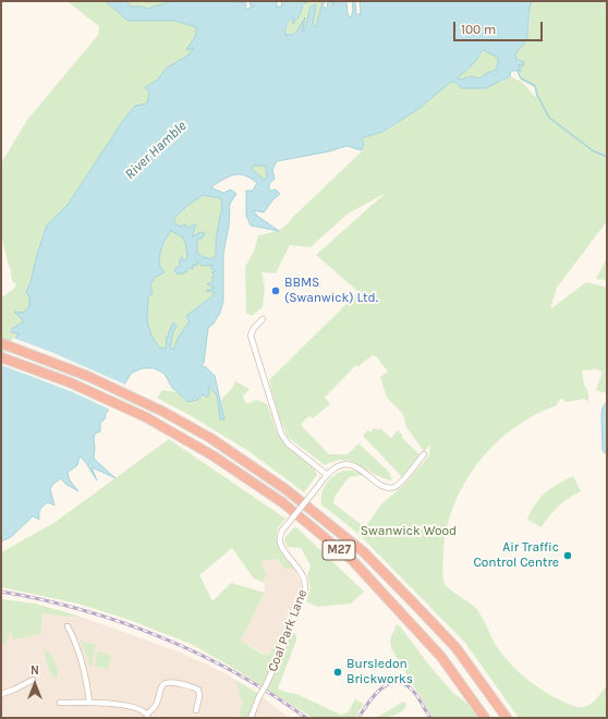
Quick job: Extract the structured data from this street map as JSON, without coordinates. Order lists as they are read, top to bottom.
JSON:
{
  "streets": {
    "highway": ["M27"],
    "street": ["Coal Park Lane"]
  },
  "water": ["River Hamble"],
  "parks": ["Swanwick Wood"],
  "places": ["BBMS (Swanwick) Ltd.", "Air Traffic Control Centre", "Bursledon Brickworks"],
  "scale_bar": "100 m",
  "north": "top"
}
